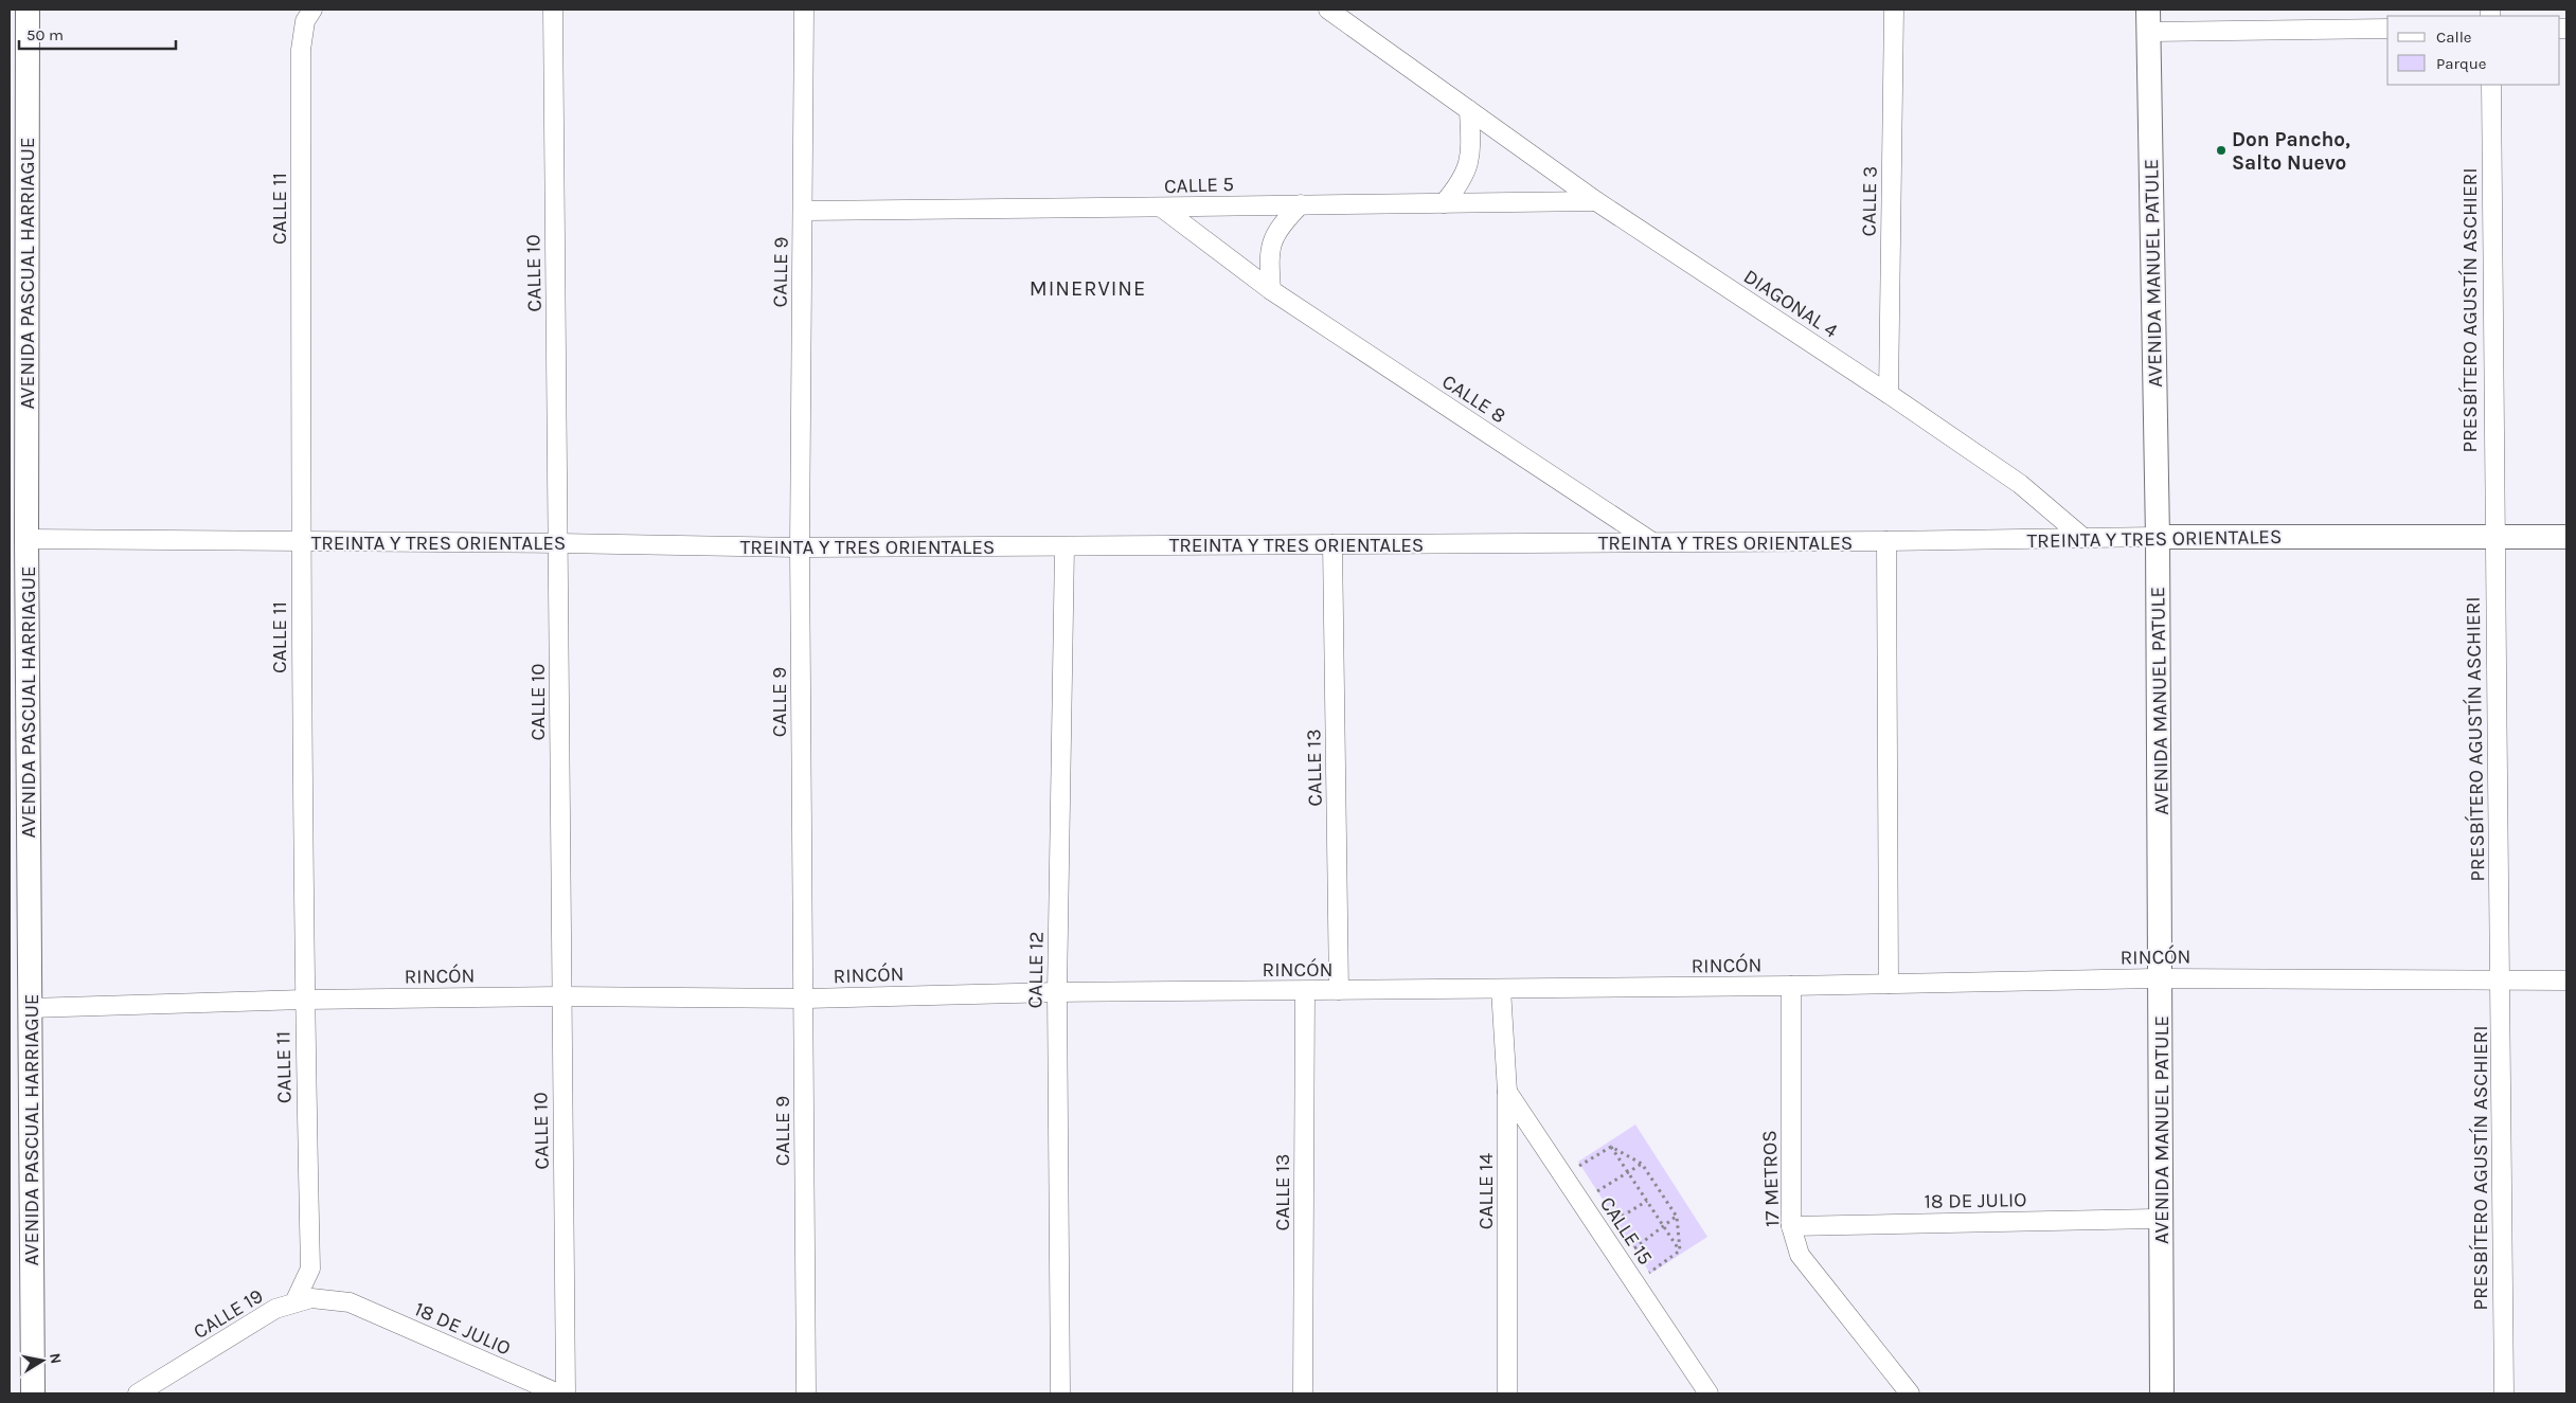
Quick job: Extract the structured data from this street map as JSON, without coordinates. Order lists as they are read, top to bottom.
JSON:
{
  "streets": {
    "street": [
      "CALLE 5",
      "CALLE 3",
      "CALLE 11",
      "CALLE 9",
      "AVENIDA PASCUAL HARRIAGUE",
      "CALLE 10",
      "AVENIDA MANUEL PATULE",
      "DIAGONAL 4",
      "PRESBÍTERO AGUSTÍN ASCHIERI",
      "CALLE 8",
      "TREINTA Y TRES ORIENTALES",
      "CALLE 13",
      "RINCÓN",
      "CALLE 12",
      "17 METROS",
      "CALLE 14",
      "18 DE JULIO",
      "CALLE 15",
      "CALLE 19"
    ]
  },
  "crossings": [
    ["CALLE 5", "CALLE 9"],
    ["CALLE 5", "DIAGONAL 4"],
    ["CALLE 5", "CALLE 8"],
    ["CALLE 3", "DIAGONAL 4"],
    ["CALLE 11", "TREINTA Y TRES ORIENTALES"],
    ["CALLE 11", "RINCÓN"],
    ["CALLE 11", "CALLE 19"],
    ["CALLE 9", "TREINTA Y TRES ORIENTALES"],
    ["CALLE 9", "RINCÓN"],
    ["AVENIDA PASCUAL HARRIAGUE", "TREINTA Y TRES ORIENTALES"],
    ["AVENIDA PASCUAL HARRIAGUE", "RINCÓN"],
    ["CALLE 10", "TREINTA Y TRES ORIENTALES"],
    ["CALLE 10", "RINCÓN"],
    ["AVENIDA MANUEL PATULE", "TREINTA Y TRES ORIENTALES"],
    ["AVENIDA MANUEL PATULE", "RINCÓN"],
    ["AVENIDA MANUEL PATULE", "18 DE JULIO"],
    ["DIAGONAL 4", "TREINTA Y TRES ORIENTALES"],
    ["PRESBÍTERO AGUSTÍN ASCHIERI", "TREINTA Y TRES ORIENTALES"],
    ["PRESBÍTERO AGUSTÍN ASCHIERI", "RINCÓN"],
    ["CALLE 8", "TREINTA Y TRES ORIENTALES"],
    ["TREINTA Y TRES ORIENTALES", "CALLE 13"],
    ["TREINTA Y TRES ORIENTALES", "CALLE 12"],
    ["CALLE 13", "RINCÓN"],
    ["RINCÓN", "CALLE 12"],
    ["RINCÓN", "17 METROS"],
    ["RINCÓN", "CALLE 14"],
    ["17 METROS", "18 DE JULIO"],
    ["CALLE 14", "CALLE 15"],
    ["18 DE JULIO", "CALLE 19"]
  ],
  "districts": ["MINERVINE"],
  "places": ["Don Pancho, Salto Nuevo"],
  "legend": ["Calle", "Parque"],
  "scale_bar": "50 m",
  "north": "right"
}
